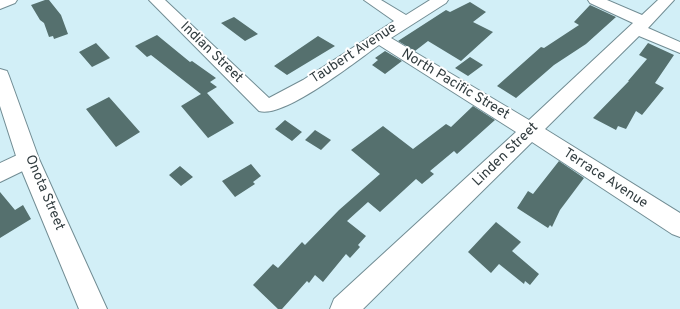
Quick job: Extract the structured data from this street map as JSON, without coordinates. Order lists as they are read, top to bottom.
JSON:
{
  "streets": {
    "street": [
      "Indian Street",
      "Taubert Avenue",
      "North Pacific Street",
      "Linden Street",
      "Terrace Avenue",
      "Onota Street"
    ]
  },
  "crossings": [
    ["Indian Street", "Taubert Avenue"],
    ["Taubert Avenue", "North Pacific Street"],
    ["North Pacific Street", "Linden Street"],
    ["North Pacific Street", "Terrace Avenue"],
    ["Linden Street", "Terrace Avenue"]
  ]
}
